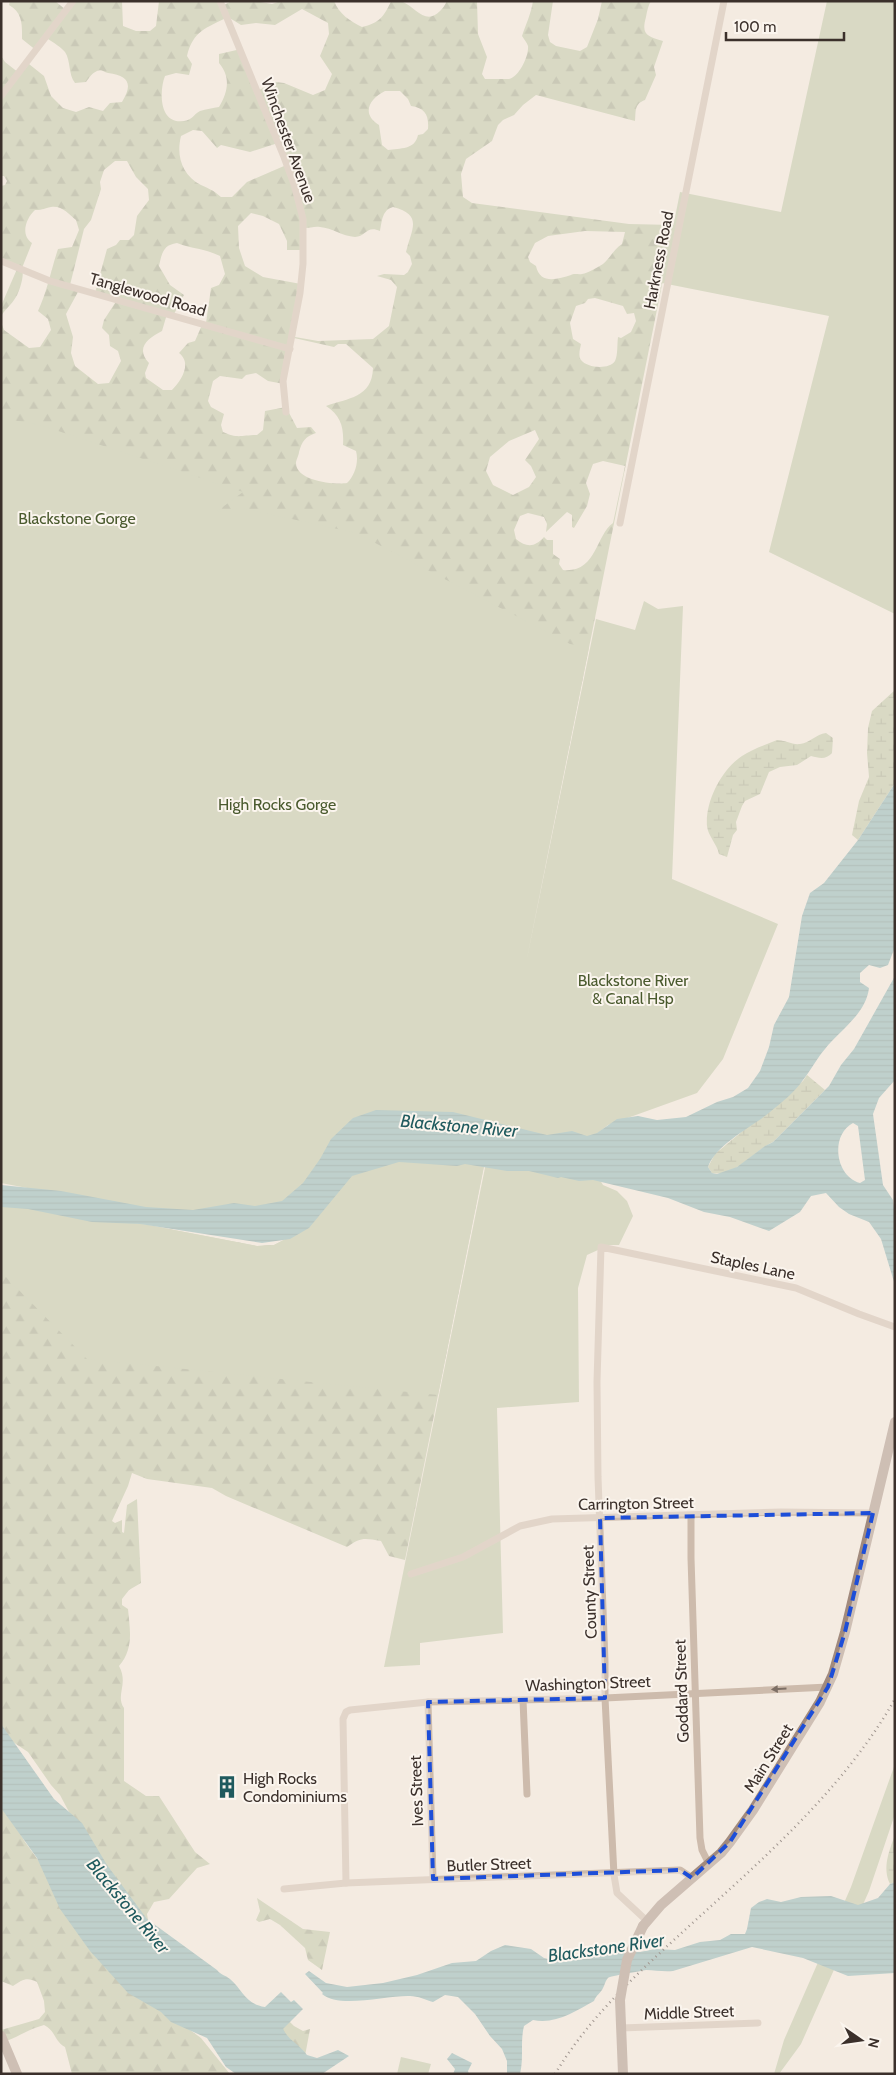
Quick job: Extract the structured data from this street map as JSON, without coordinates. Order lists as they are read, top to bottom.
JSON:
{
  "streets": {
    "main road": ["Main Street"],
    "street": [
      "Winchester Avenue",
      "Harkness Road",
      "Tanglewood Road",
      "Staples Lane",
      "Carrington Street",
      "County Street",
      "Washington Street",
      "Goddard Street",
      "Ives Street",
      "Butler Street",
      "Middle Street"
    ]
  },
  "crossings": [
    ["Winchester Avenue", "Tanglewood Road"],
    ["Staples Lane", "County Street"],
    ["Carrington Street", "County Street"],
    ["Carrington Street", "Goddard Street"],
    ["Carrington Street", "Main Street"],
    ["County Street", "Washington Street"],
    ["County Street", "Main Street"],
    ["County Street", "Butler Street"],
    ["Washington Street", "Goddard Street"],
    ["Washington Street", "Main Street"],
    ["Washington Street", "Ives Street"],
    ["Washington Street", "Butler Street"],
    ["Goddard Street", "Main Street"],
    ["Main Street", "Butler Street"],
    ["Main Street", "Middle Street"],
    ["Ives Street", "Butler Street"]
  ],
  "water": ["Blackstone River"],
  "parks": ["Blackstone Gorge", "High Rocks Gorge", "Blackstone River & Canal Hsp"],
  "places": {
    "building": ["High Rocks Condominiums"]
  },
  "scale_bar": "100 m",
  "north": "right"
}
